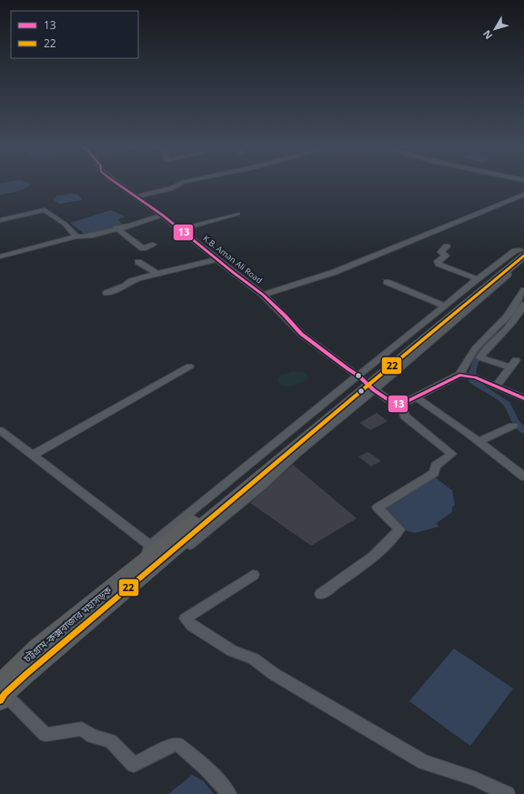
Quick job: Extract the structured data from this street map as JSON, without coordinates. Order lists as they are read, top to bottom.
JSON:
{
  "streets": {
    "highway": ["চট্টগ্রাম-কক্সবাজার মহাসড়ক"],
    "street": ["K.B. Aman Ali Road"]
  },
  "lines": ["transit line 13", "transit line 22"],
  "legend": ["13", "22"],
  "north": "bottom left"
}
